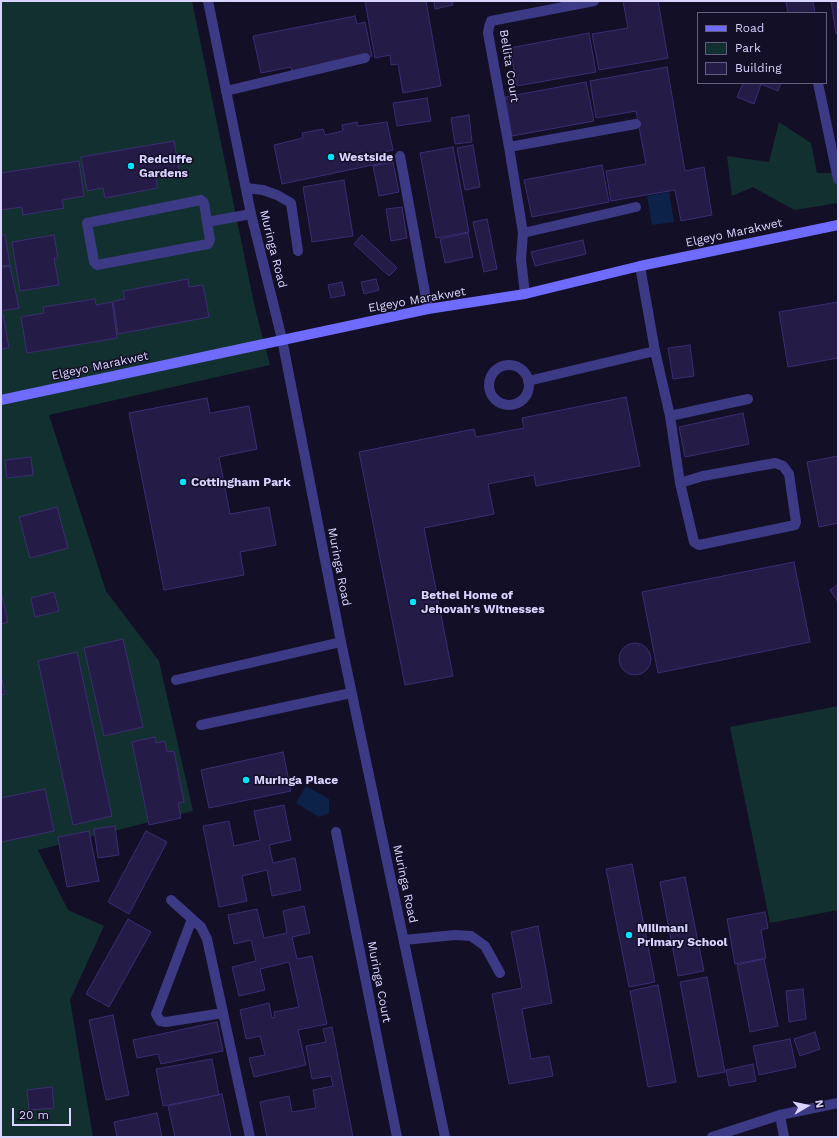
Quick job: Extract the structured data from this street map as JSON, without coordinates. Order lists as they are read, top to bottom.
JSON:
{
  "streets": {
    "street": [
      "Bellita Court",
      "Elgeyo Marakwet",
      "Muringa Road",
      "Muringa Court"
    ]
  },
  "crossings": [
    ["Bellita Court", "Elgeyo Marakwet"],
    ["Elgeyo Marakwet", "Muringa Road"]
  ],
  "places": [
    "Westside",
    "Redcliffe Gardens",
    "Cottingham Park",
    "Bethel Home of Jehovah's Witnesses",
    "Muringa Place",
    "Milimani Primary School"
  ],
  "legend": ["Road", "Park", "Building"],
  "scale_bar": "20 m",
  "north": "right"
}
